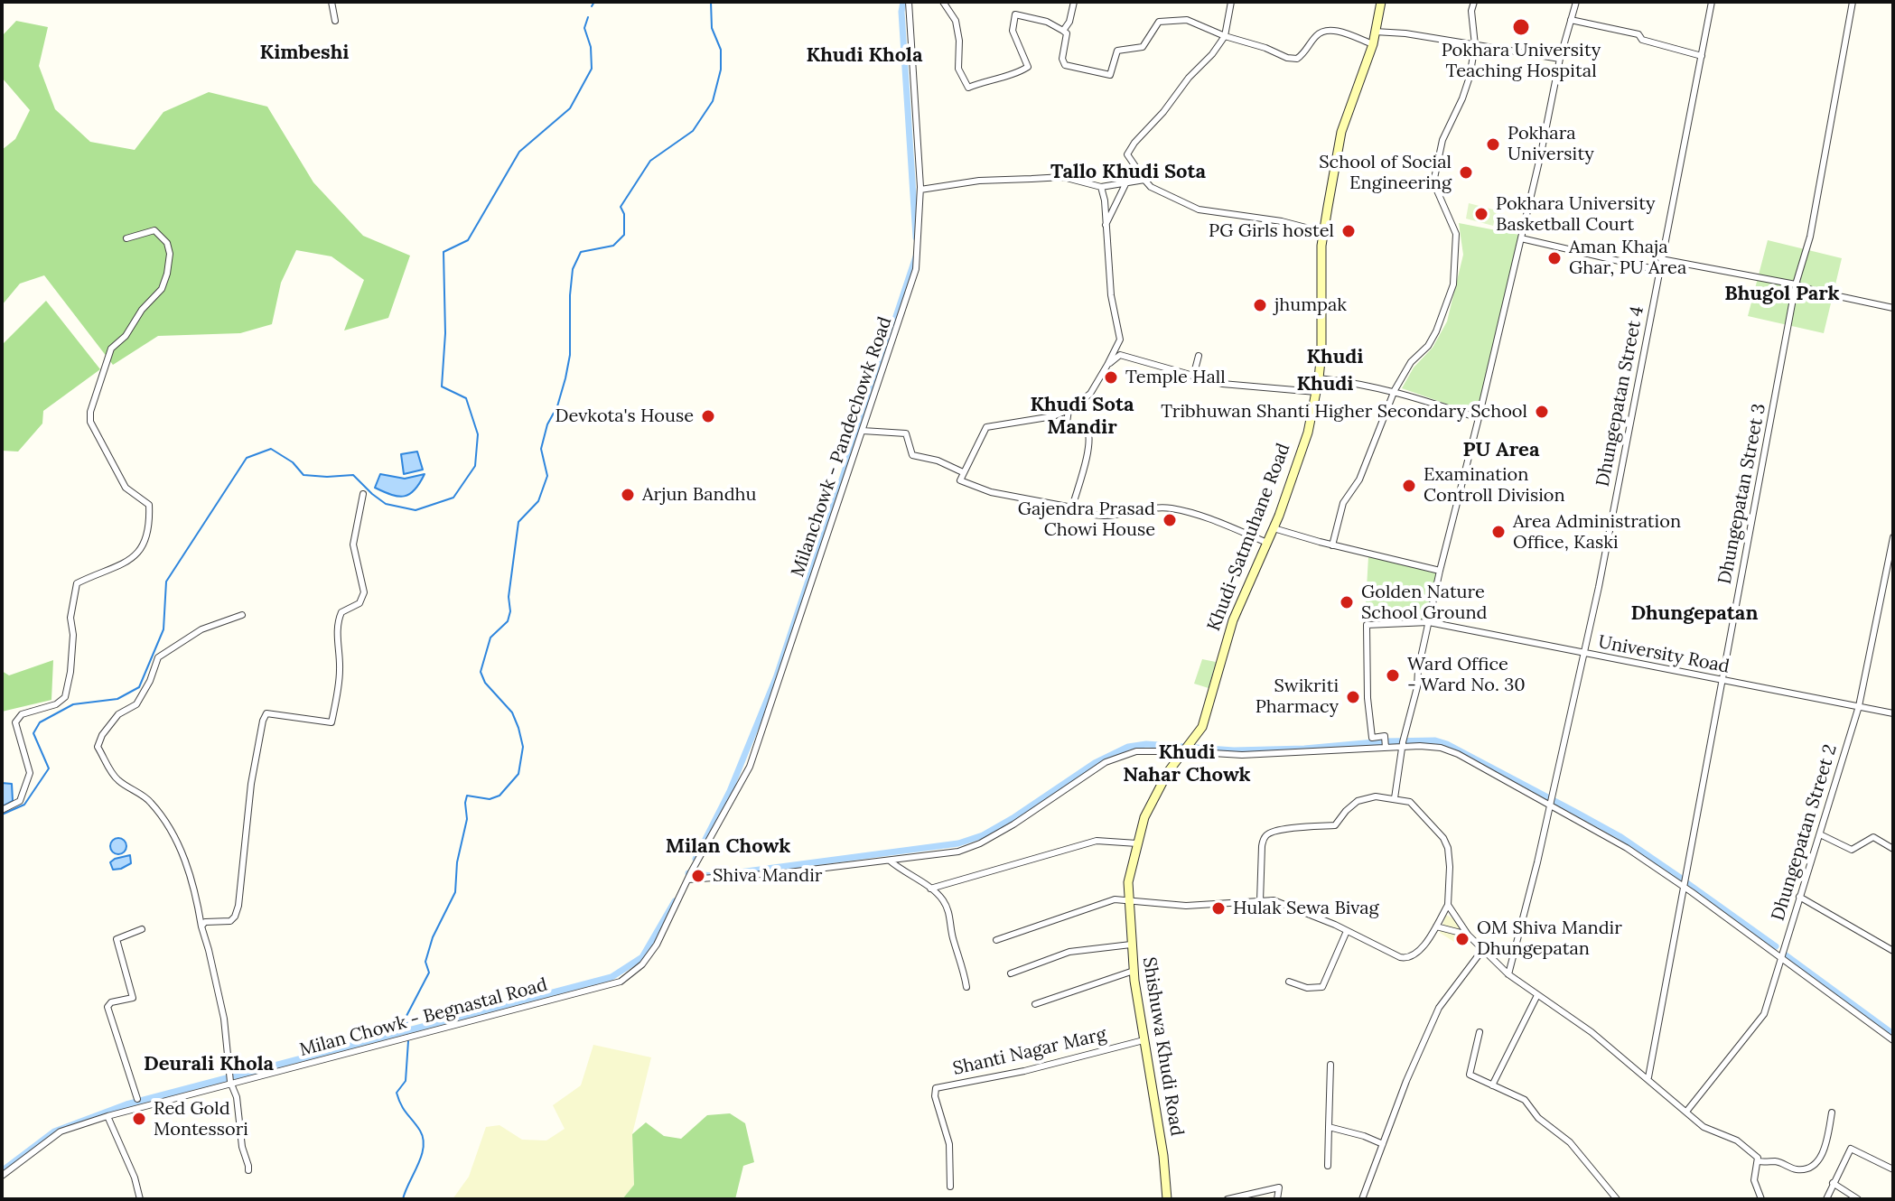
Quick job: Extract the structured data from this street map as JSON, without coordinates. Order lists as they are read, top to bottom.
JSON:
{
  "streets": {
    "main road": ["Khudi-Satmuhane Road", "Shishuwa Khudi Road"],
    "street": [
      "Dhungepatan Street 4",
      "Milanchowk - Pandechowk Road",
      "Dhungepatan Street 3",
      "University Road",
      "Dhungepatan Street 2",
      "Milan Chowk - Begnastal Road",
      "Shanti Nagar Marg"
    ]
  },
  "crossings": [
    ["Dhungepatan Street 4", "University Road"],
    ["Milanchowk - Pandechowk Road", "Milan Chowk - Begnastal Road"],
    ["Dhungepatan Street 3", "University Road"],
    ["Khudi-Satmuhane Road", "Shishuwa Khudi Road"],
    ["University Road", "Dhungepatan Street 2"],
    ["Shishuwa Khudi Road", "Shanti Nagar Marg"]
  ],
  "districts": [
    "Kimbeshi",
    "Khudi Khola",
    "Tallo Khudi Sota",
    "Bhugol Park",
    "Khudi",
    "Khudi",
    "Khudi Sota Mandir",
    "PU Area",
    "Dhungepatan",
    "Khudi Nahar Chowk",
    "Milan Chowk",
    "Deurali Khola"
  ],
  "places": [
    "Pokhara University Teaching Hospital",
    "Pokhara University",
    "School of Social Engineering",
    "Pokhara University Basketball Court",
    "PG Girls hostel",
    "Aman Khaja Ghar, PU Area",
    "jhumpak",
    "Temple Hall",
    "Tribhuwan Shanti Higher Secondary School",
    "Devkota's House",
    "Examination Controll Division",
    "Arjun Bandhu",
    "Gajendra Prasad Chowi House",
    "Area Administration Office, Kaski",
    "Golden Nature School Ground",
    "Ward Office - Ward No. 30",
    "Swikriti Pharmacy",
    "Shiva Mandir",
    "Hulak Sewa Bivag",
    "OM Shiva Mandir Dhungepatan",
    "Red Gold Montessori"
  ]
}
